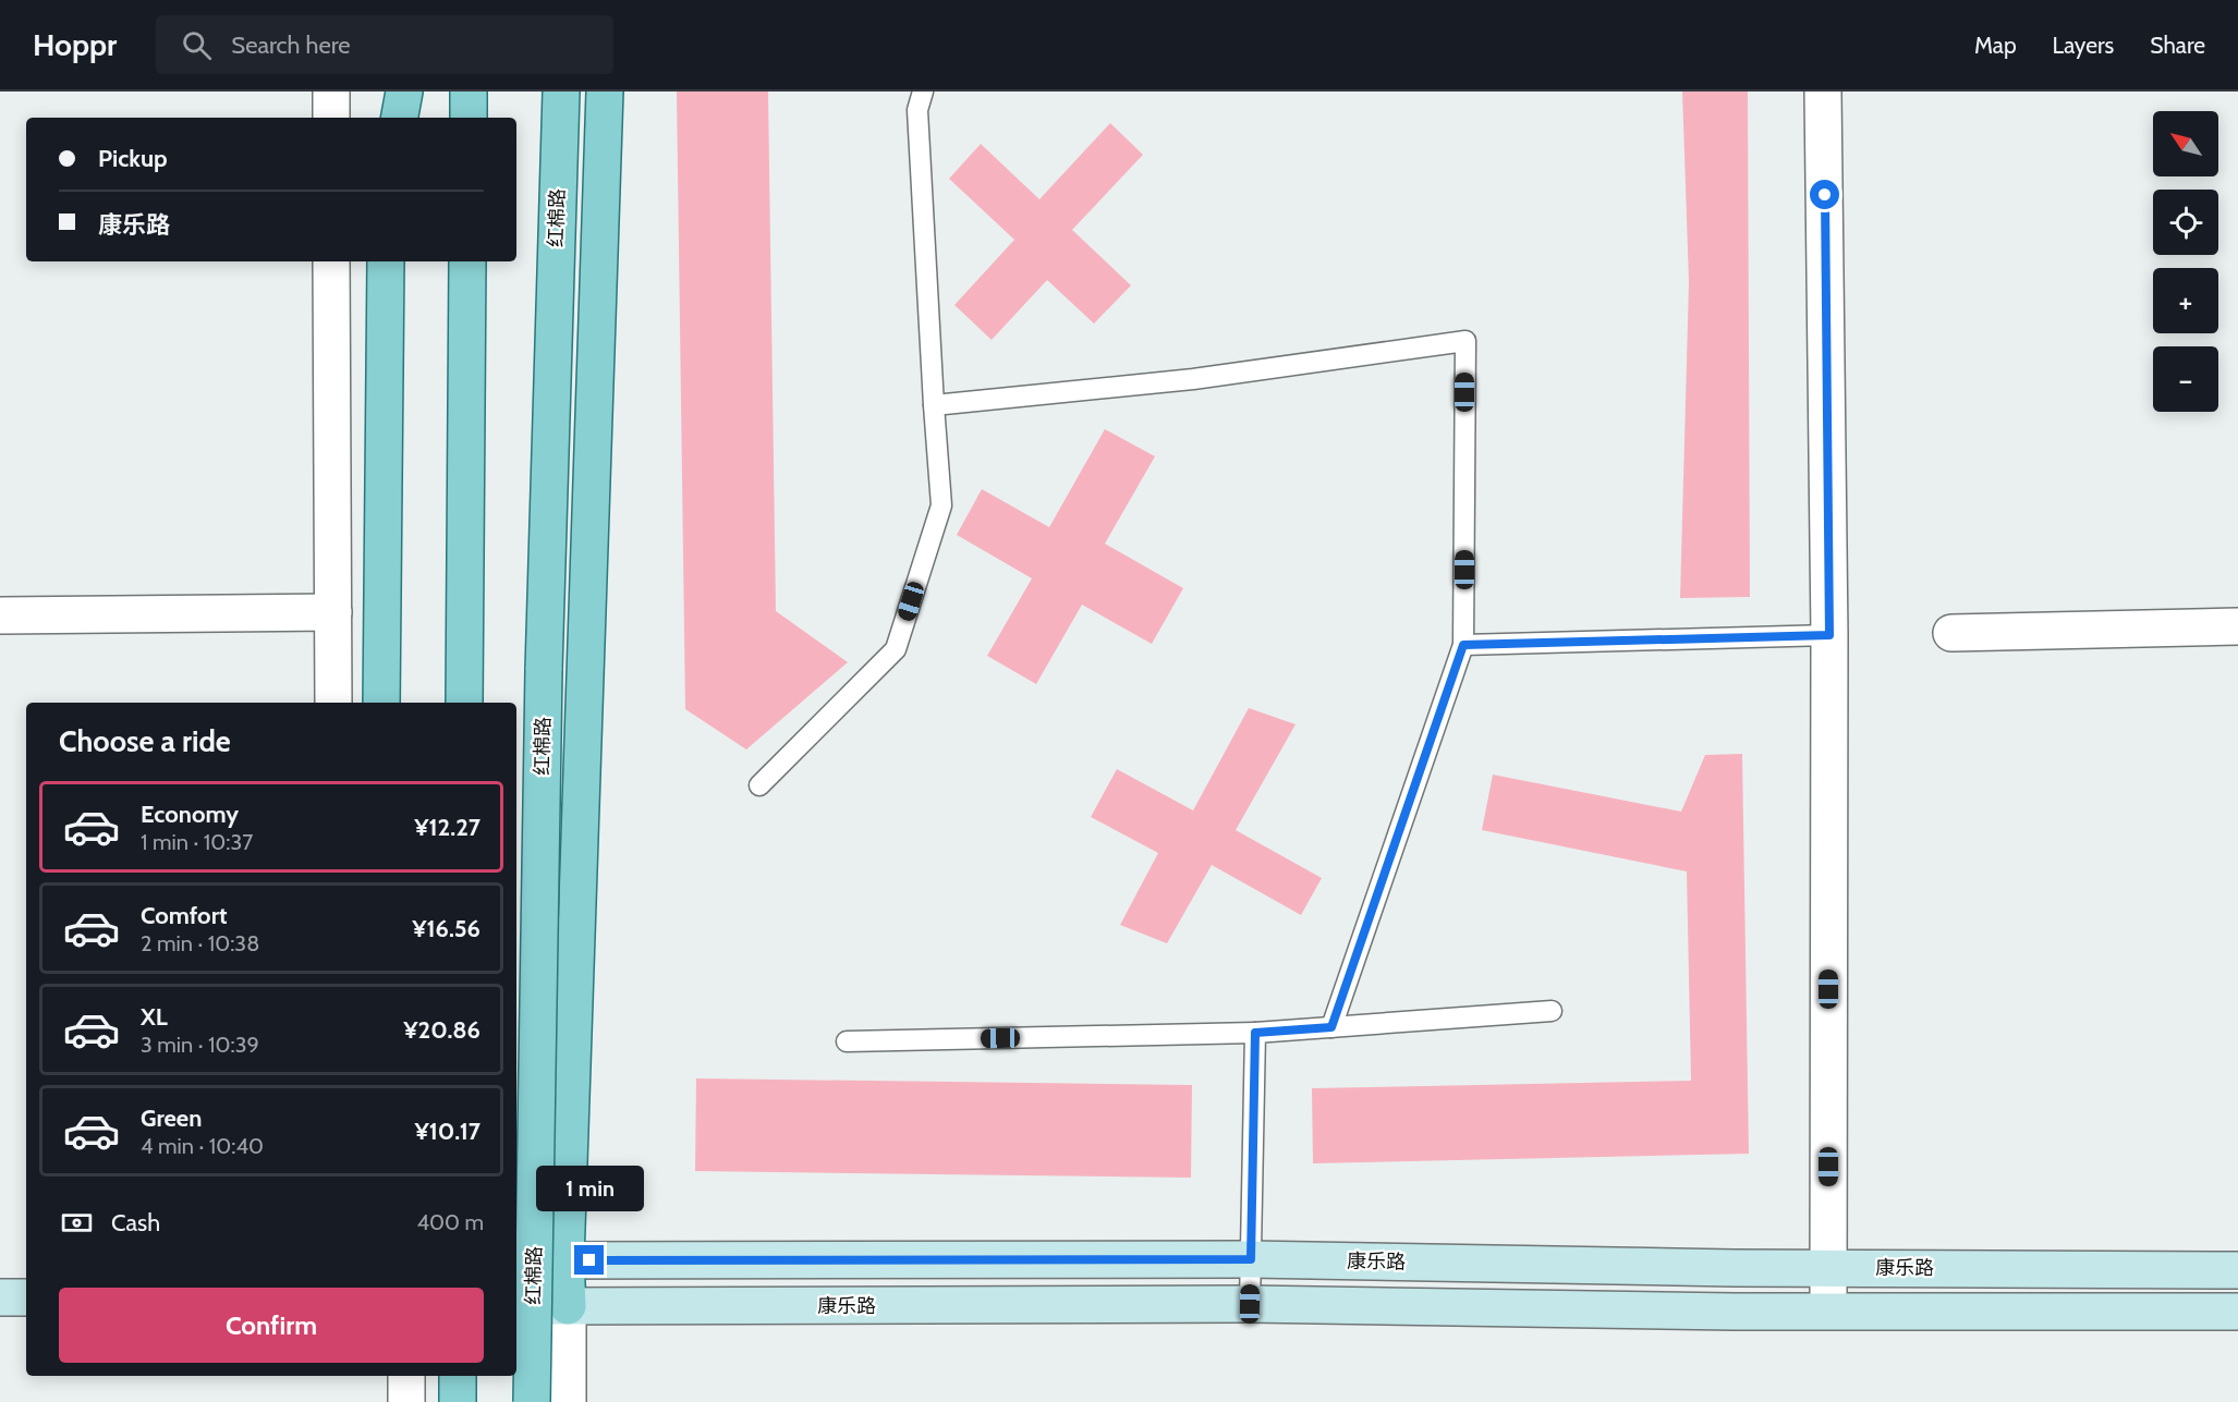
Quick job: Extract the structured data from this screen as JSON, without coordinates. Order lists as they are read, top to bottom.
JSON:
{
  "streets": {
    "main road": ["红棉路"],
    "street": ["康乐路"]
  },
  "north": "top left",
  "page": {
    "header": "Hoppr",
    "search": "Search here",
    "nav": ["Map", "Layers", "Share"],
    "map_buttons": ["+", "−"],
    "banner": ["Pickup", "康乐路"],
    "heading": "Choose a ride",
    "list": [
      {
        "name": "Economy",
        "note": "1 min · 10:37",
        "value": "¥12.27"
      },
      {
        "name": "Comfort",
        "note": "2 min · 10:38",
        "value": "¥16.56"
      },
      {
        "name": "XL",
        "note": "3 min · 10:39",
        "value": "¥20.86"
      },
      {
        "name": "Green",
        "note": "4 min · 10:40",
        "value": "¥10.17"
      }
    ],
    "bubble": "1 min",
    "pay": ["Cash", "400 m"],
    "buttons": "Confirm"
  }
}
